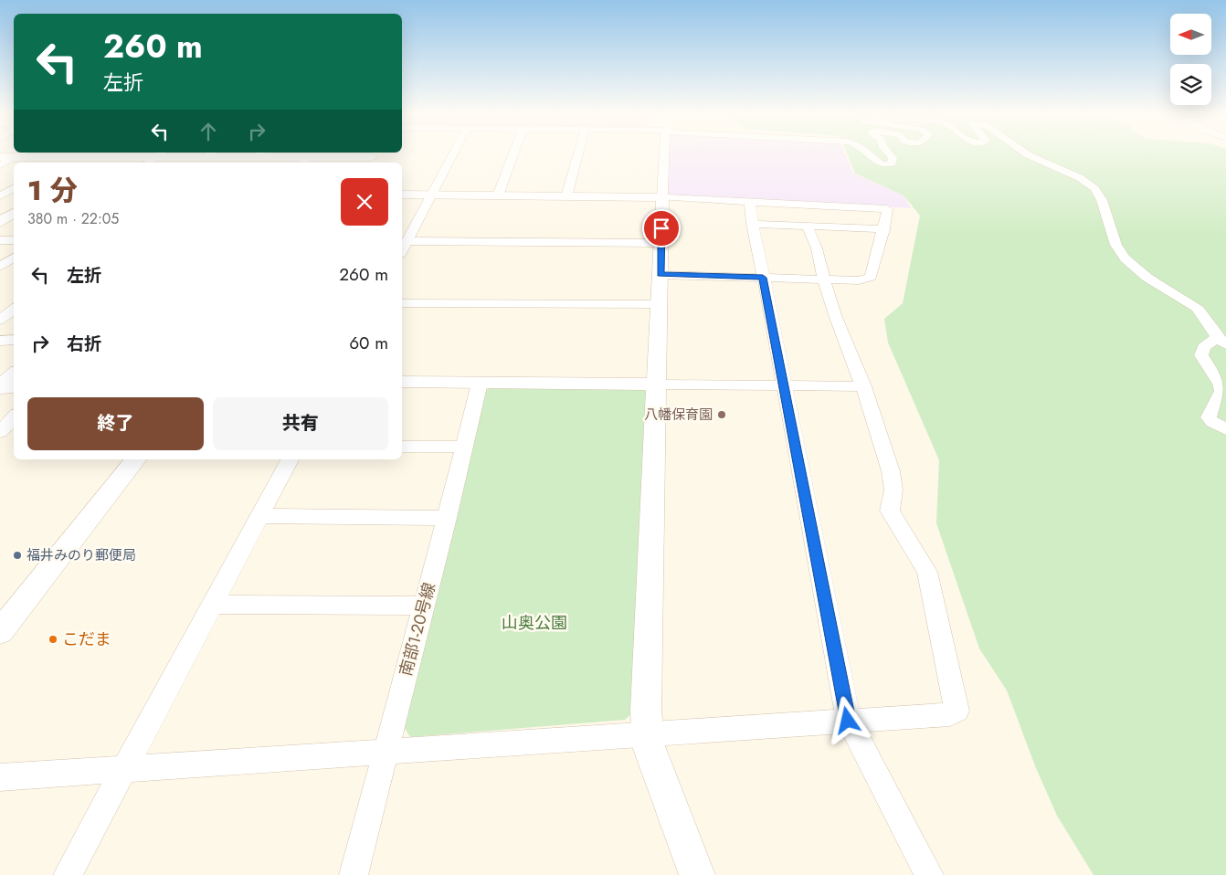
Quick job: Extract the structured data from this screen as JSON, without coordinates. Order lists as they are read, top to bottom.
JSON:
{
  "streets": {
    "street": ["南部1-20号線"]
  },
  "parks": ["山奥公園"],
  "places": ["八幡保育園", "福井みのり郵便局", "こだま"],
  "north": "left",
  "page": {
    "turn": ["260 m", "左折"],
    "heading": ["1 分", "380 m · 22:05"],
    "list": [
      {
        "name": "左折",
        "value": "260 m"
      },
      {
        "name": "右折",
        "value": "60 m"
      }
    ],
    "buttons": ["終了", "共有"]
  }
}
